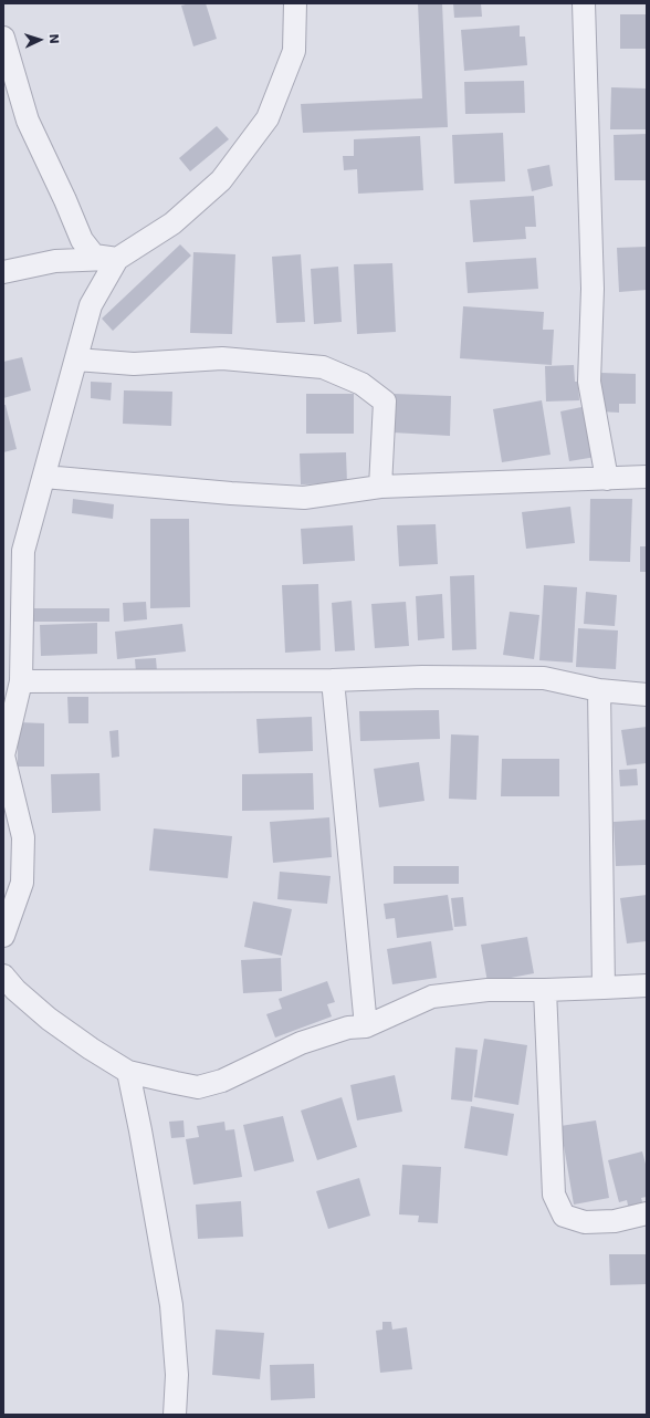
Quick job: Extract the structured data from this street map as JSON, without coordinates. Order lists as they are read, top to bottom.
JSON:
{
  "north": "right"
}
